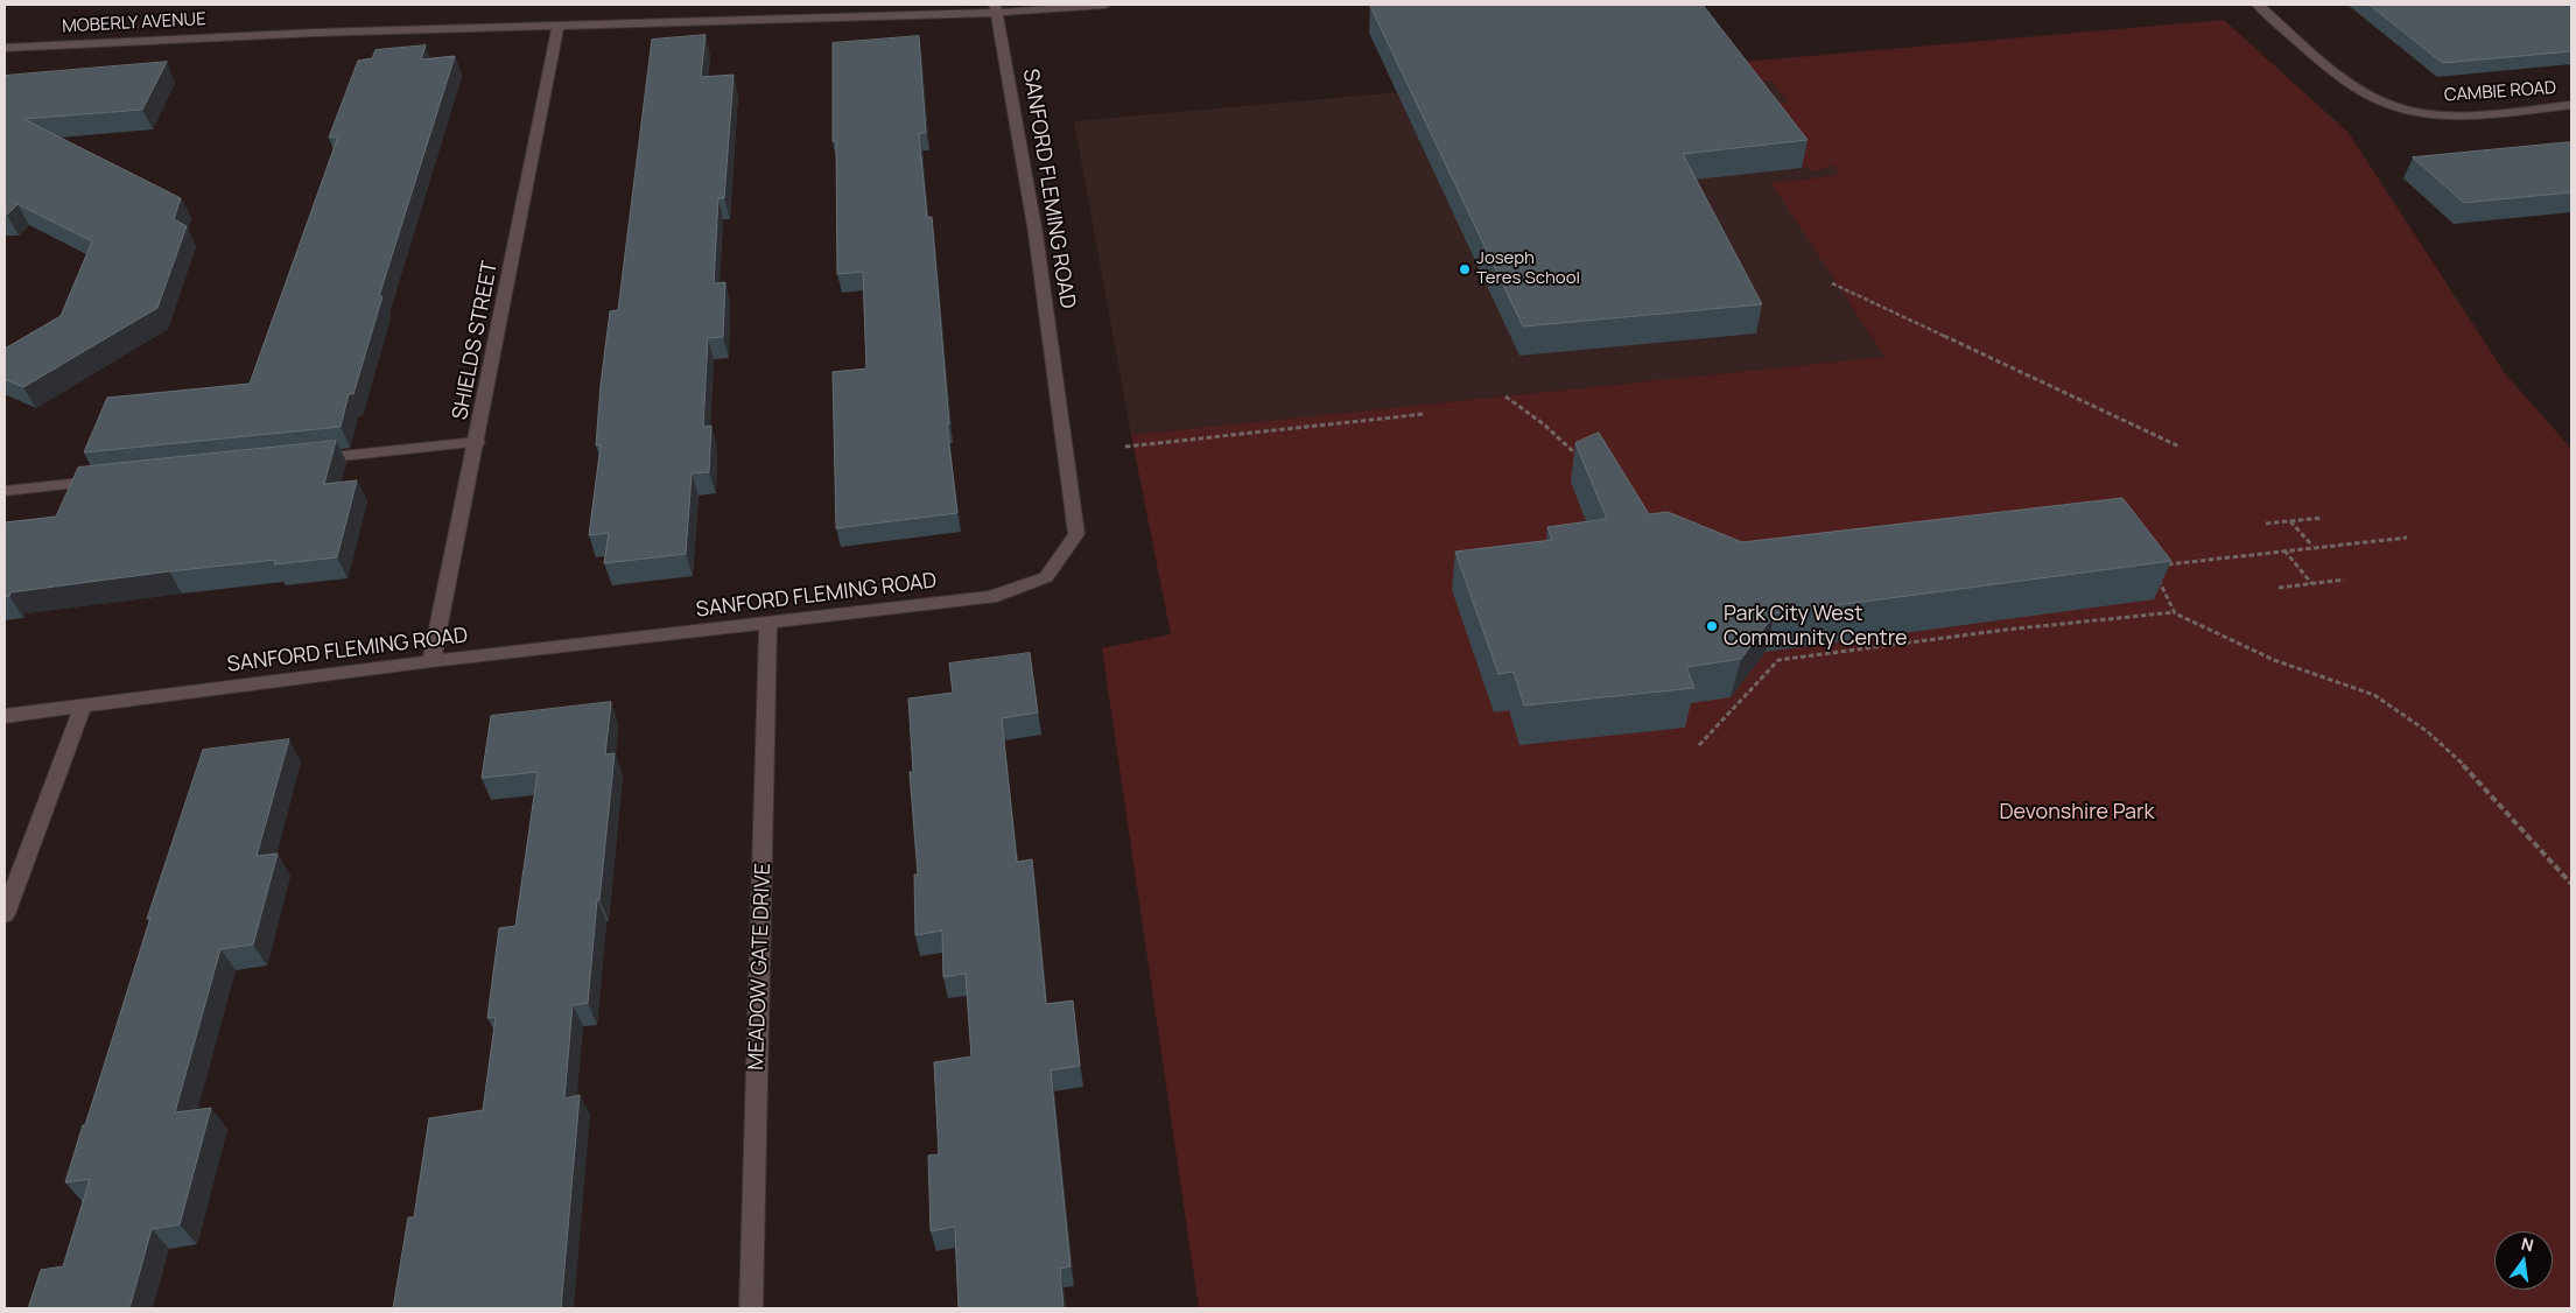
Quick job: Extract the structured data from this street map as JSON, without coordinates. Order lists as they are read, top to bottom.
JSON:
{
  "streets": {
    "street": [
      "MOBERLY AVENUE",
      "CAMBIE ROAD",
      "SANFORD FLEMING ROAD",
      "SHIELDS STREET",
      "MEADOW GATE DRIVE"
    ]
  },
  "crossings": [
    ["MOBERLY AVENUE", "SANFORD FLEMING ROAD"],
    ["MOBERLY AVENUE", "SHIELDS STREET"],
    ["SANFORD FLEMING ROAD", "SHIELDS STREET"],
    ["SANFORD FLEMING ROAD", "MEADOW GATE DRIVE"]
  ],
  "parks": ["Devonshire Park"],
  "places": ["Joseph Teres School", "Park City West Community Centre"],
  "north": "top"
}
